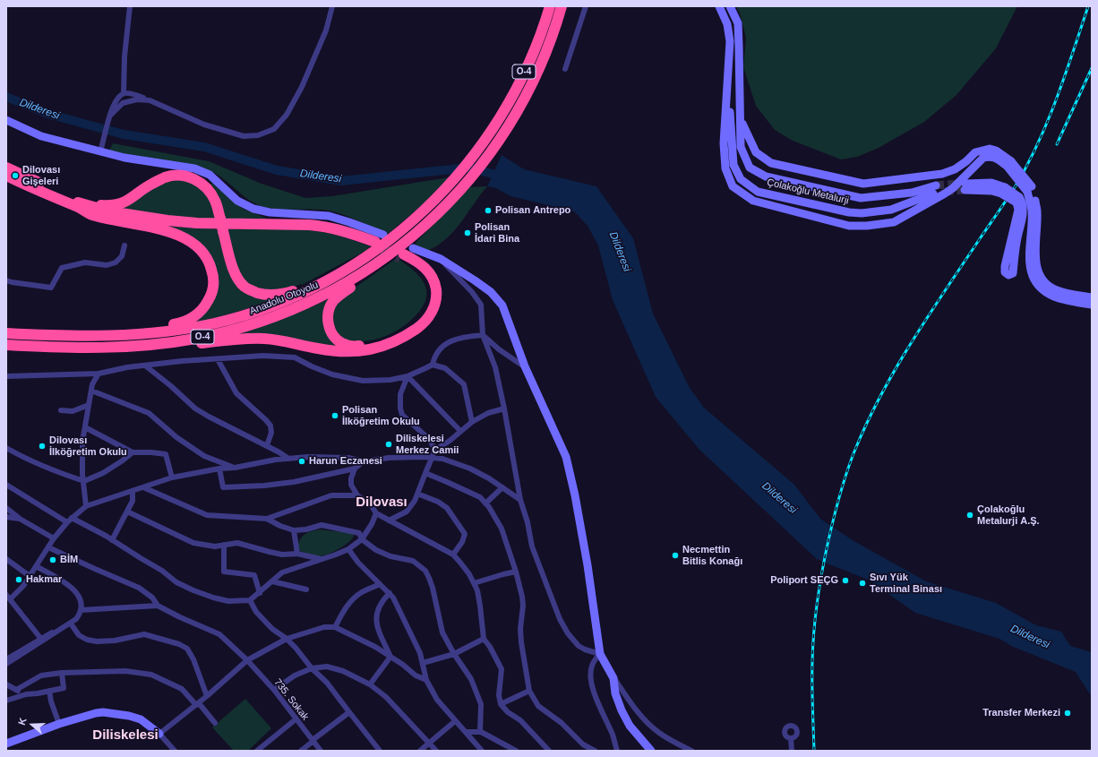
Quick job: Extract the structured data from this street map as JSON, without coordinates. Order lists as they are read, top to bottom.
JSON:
{
  "streets": {
    "highway": ["O-4", "Anadolu Otoyolu"],
    "main road": ["Çolakoğlu Metalurji"],
    "street": ["735. Sokak"]
  },
  "districts": ["Dilovası", "Diliskelesi"],
  "water": ["Dilderesi"],
  "places": [
    "Dilovası Gişeleri",
    "Polisan Antrepo",
    "Polisan İdari Bina",
    "Polisan İlköğretim Okulu",
    "Diliskelesi Merkez Camii",
    "Dilovası İlköğretim Okulu",
    "Harun Eczanesi",
    "Çolakoğlu Metalurji A.Ş.",
    "Necmettin Bitlis Konağı",
    "BİM",
    "Hakmar",
    "Poliport SEÇG",
    "Sıvı Yük Terminal Binası",
    "Transfer Merkezi"
  ],
  "north": "left"
}
